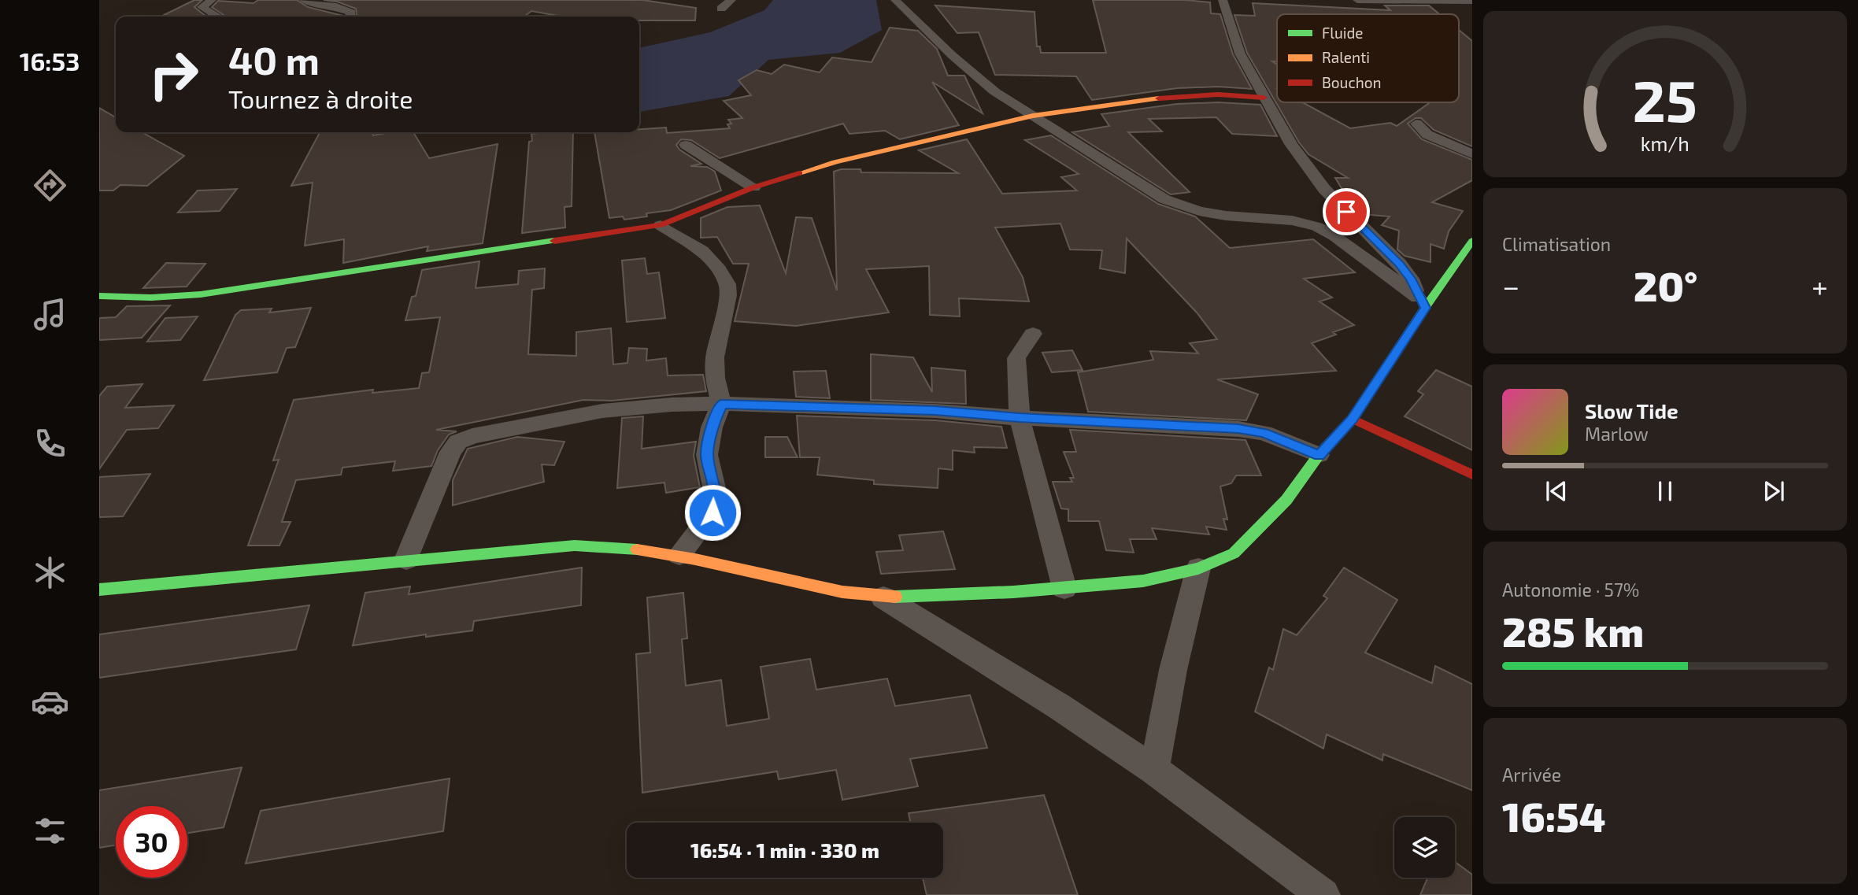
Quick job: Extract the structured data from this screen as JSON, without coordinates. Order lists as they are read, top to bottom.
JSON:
{
  "legend": ["Fluide", "Ralenti", "Bouchon"],
  "page": {
    "tabs": "16:53",
    "turn": ["40 m", "Tournez à droite"],
    "tile": [
      "Climatisation",
      ["Autonomie · 57%", "285 km"],
      ["Arrivée", "16:54"]
    ],
    "heat": ["−", "20°", "+"],
    "song": ["Slow Tide", "Marlow"],
    "limit": "30",
    "trip": "16:54 · 1 min · 330 m",
    "gauge": ["25", "km/h"]
  }
}
